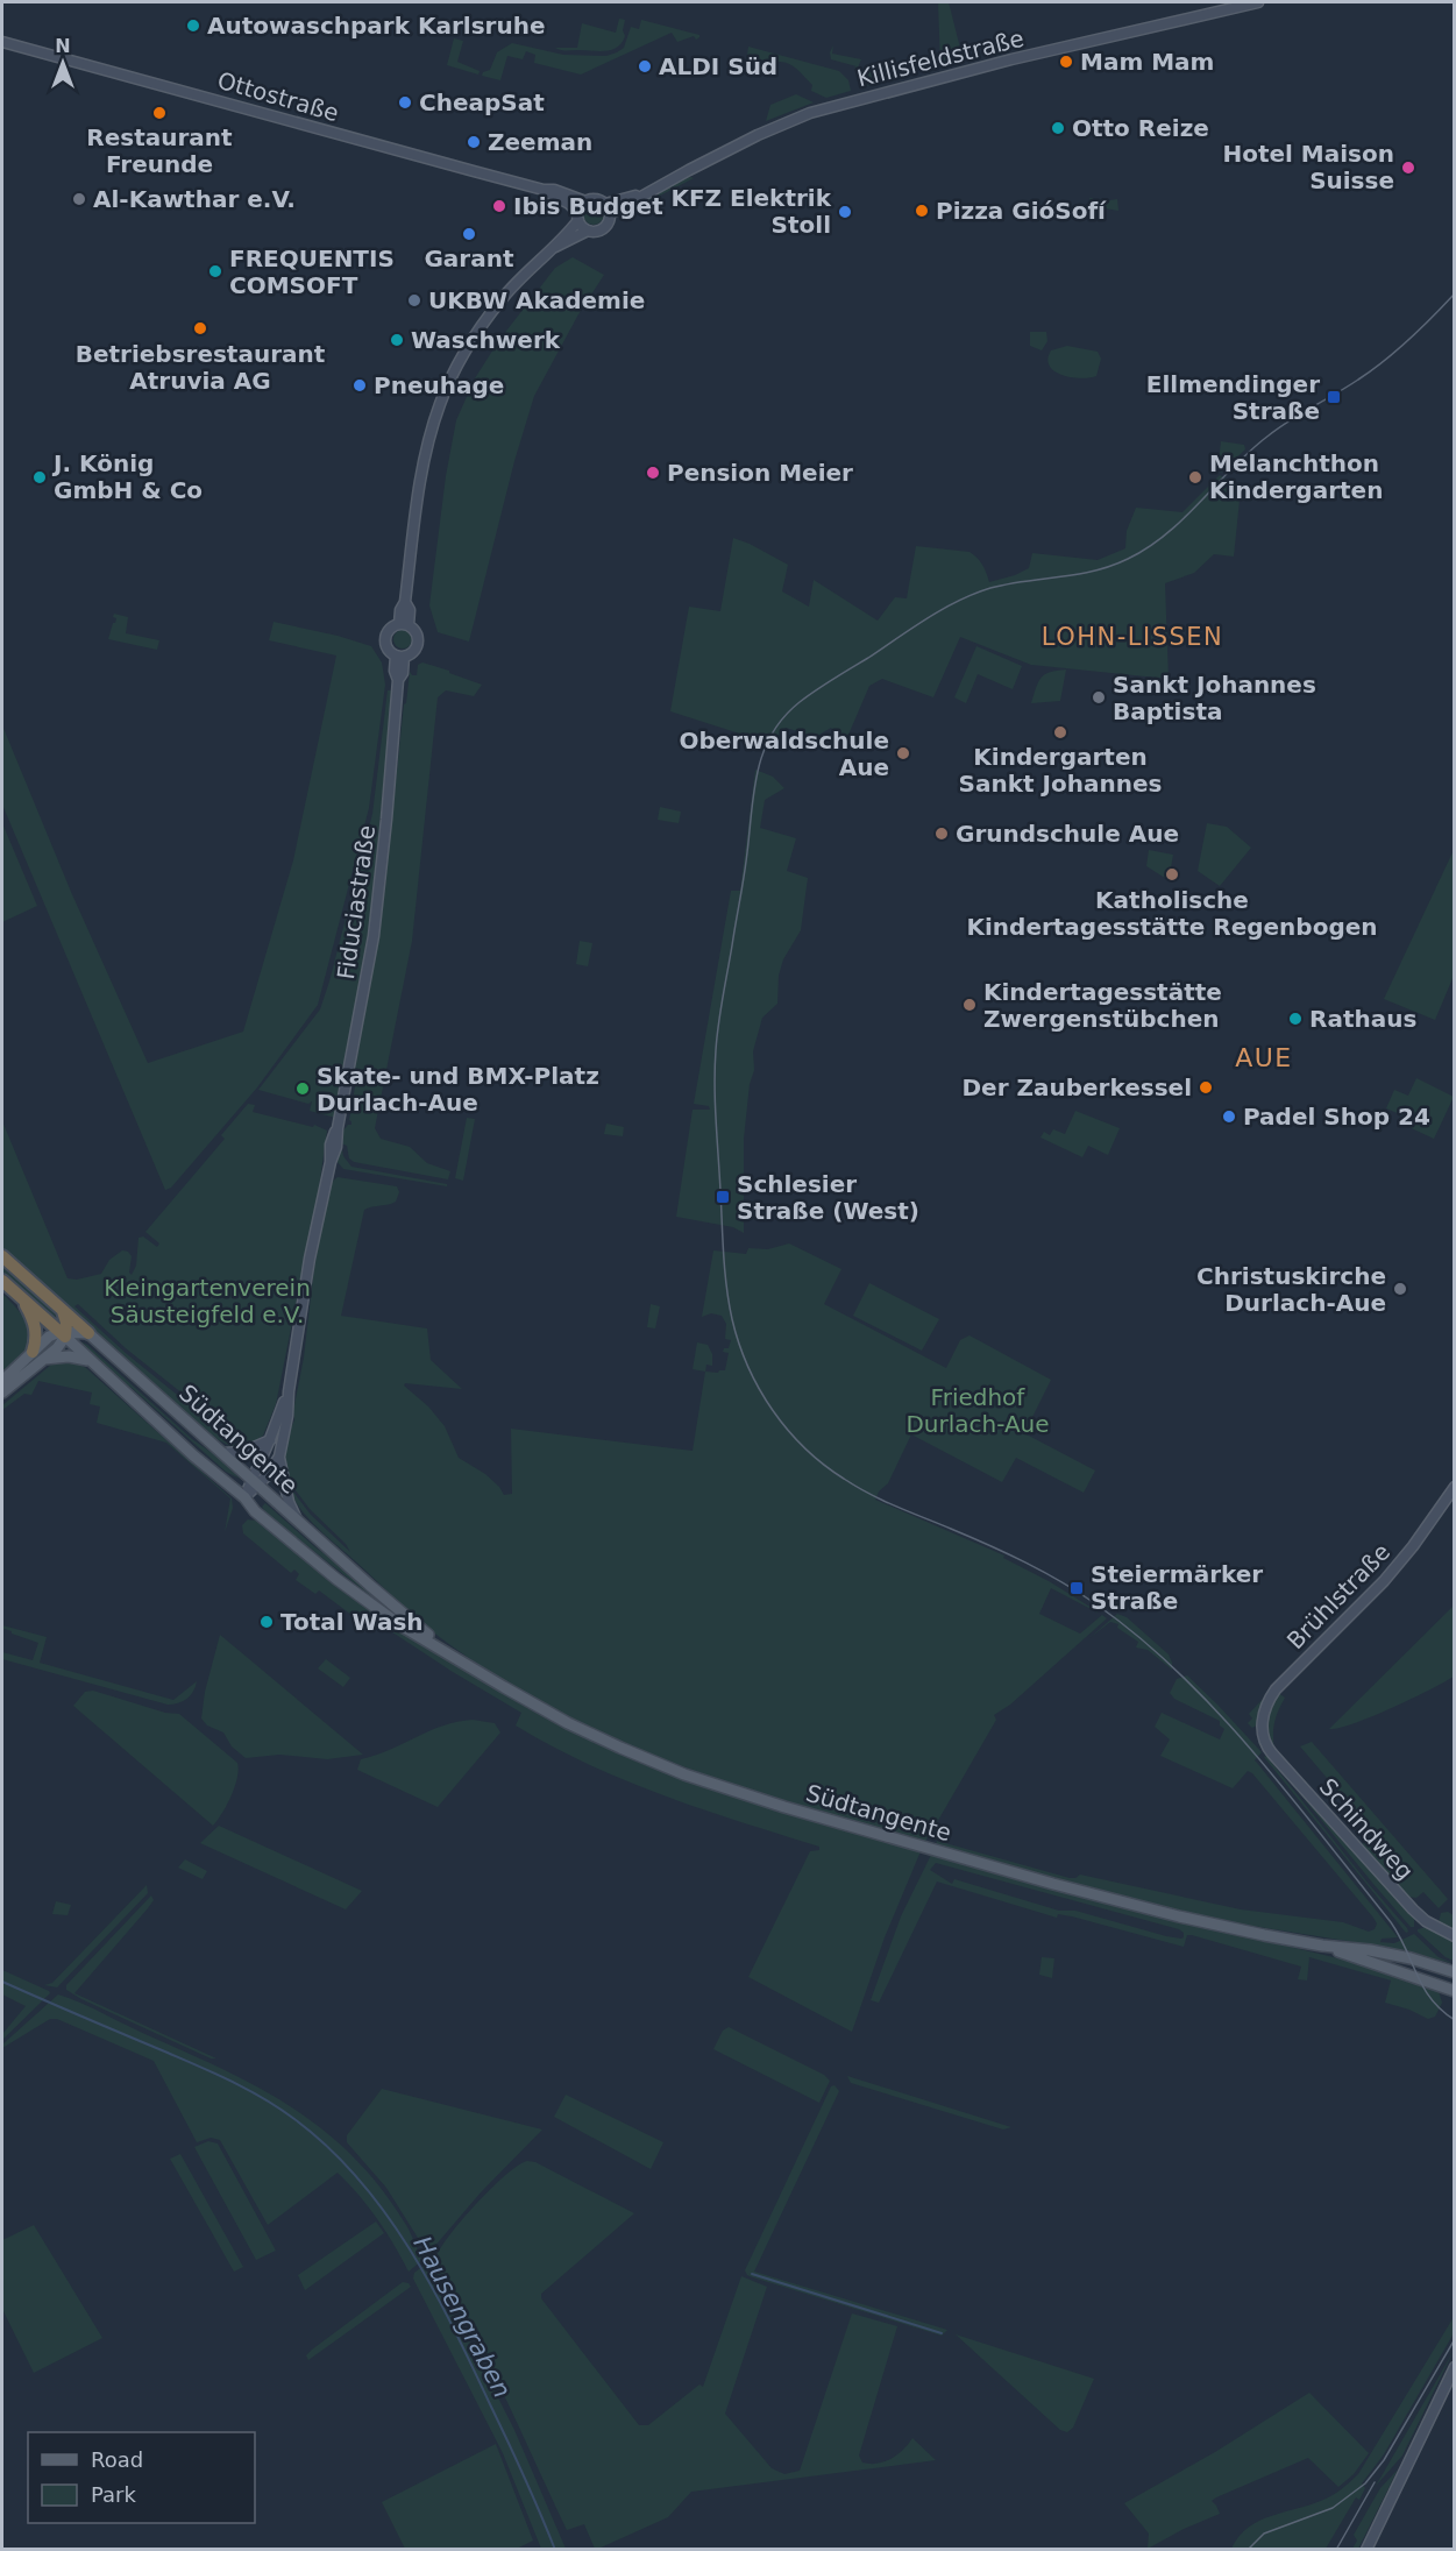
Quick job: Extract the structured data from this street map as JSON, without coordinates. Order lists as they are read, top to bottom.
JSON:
{
  "streets": {
    "highway": ["Südtangente"],
    "main road": [
      "Killisfeldstraße",
      "Ottostraße",
      "Fiduciastraße",
      "Brühlstraße",
      "Schindweg"
    ]
  },
  "crossings": [
    ["Killisfeldstraße", "Ottostraße"],
    ["Killisfeldstraße", "Fiduciastraße"],
    ["Ottostraße", "Fiduciastraße"],
    ["Fiduciastraße", "Südtangente"],
    ["Brühlstraße", "Schindweg"]
  ],
  "districts": ["LOHN-LISSEN", "AUE"],
  "water": ["Hausengraben"],
  "parks": ["Kleingartenverein Säusteigfeld e.V.", "Friedhof Durlach-Aue"],
  "places": {
    "other": [
      "Autowaschpark Karlsruhe",
      "Mam Mam",
      "ALDI Süd",
      "CheapSat",
      "Restaurant Freunde",
      "Otto Reize",
      "Zeeman",
      "Hotel Maison Suisse",
      "Al-Kawthar e.V.",
      "Ibis Budget",
      "Pizza GióSofí",
      "KFZ Elektrik Stoll",
      "Garant",
      "FREQUENTIS COMSOFT",
      "UKBW Akademie",
      "Betriebsrestaurant Atruvia AG",
      "Waschwerk",
      "Pneuhage",
      "Pension Meier",
      "J. König GmbH & Co",
      "Melanchthon Kindergarten",
      "Sankt Johannes Baptista",
      "Kindergarten Sankt Johannes",
      "Oberwaldschule Aue",
      "Grundschule Aue",
      "Katholische Kindertagesstätte Regenbogen",
      "Kindertagesstätte Zwergenstübchen",
      "Rathaus",
      "Der Zauberkessel",
      "Skate- und BMX-Platz Durlach-Aue",
      "Padel Shop 24",
      "Christuskirche Durlach-Aue",
      "Total Wash"
    ],
    "transit": ["Ellmendinger Straße", "Schlesier Straße (West)", "Steiermärker Straße"]
  },
  "legend": ["Road", "Park"],
  "north": "top"
}
